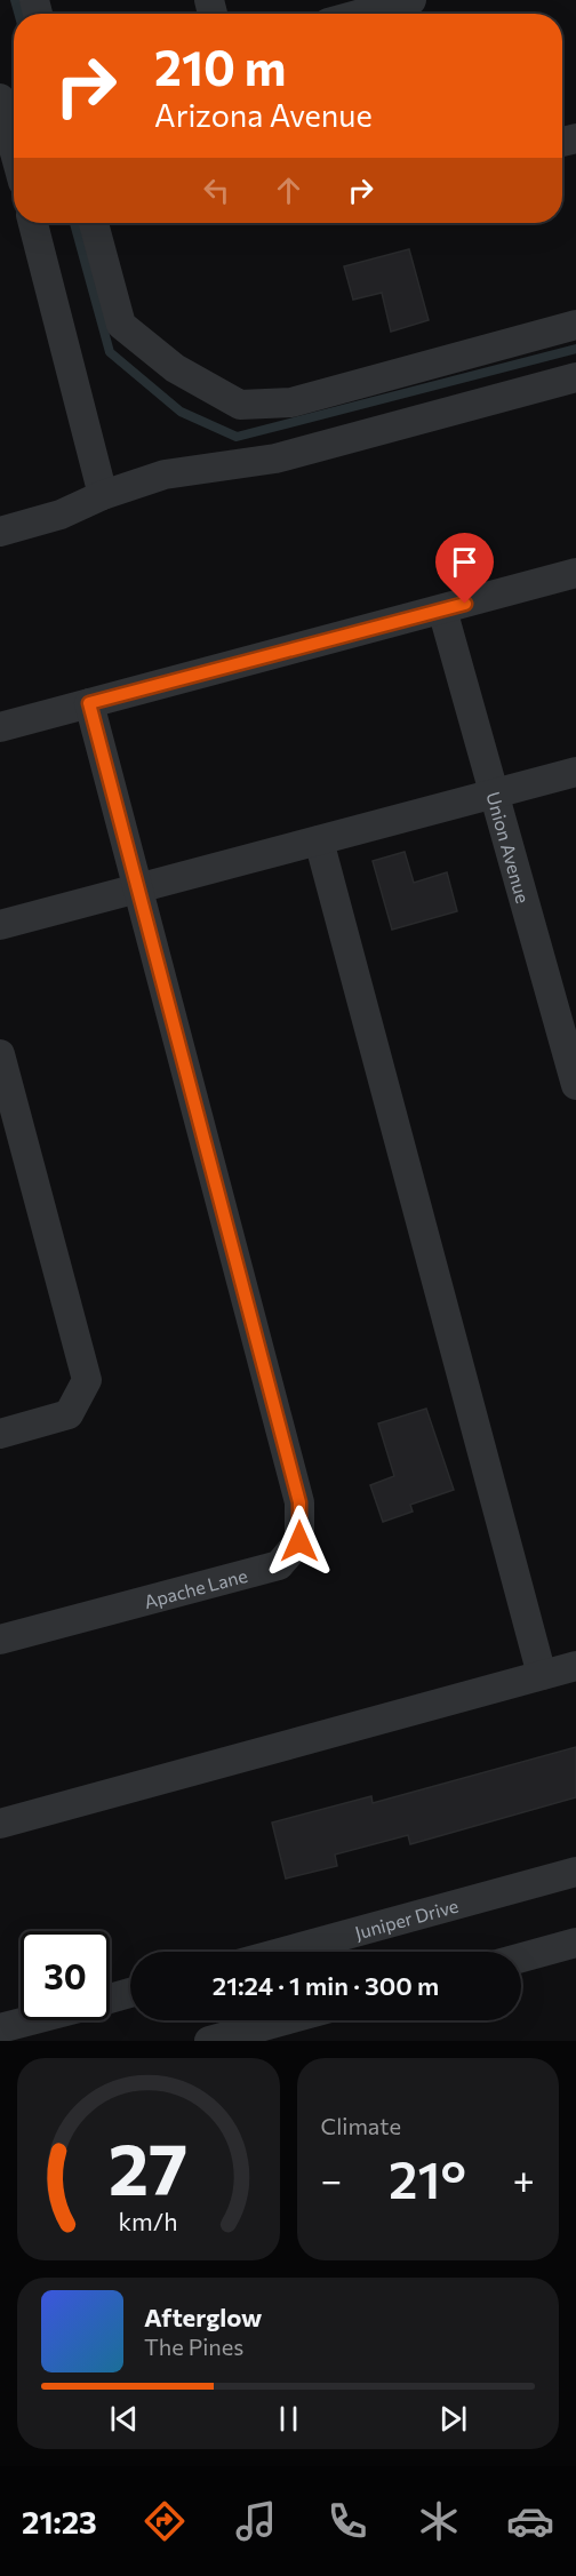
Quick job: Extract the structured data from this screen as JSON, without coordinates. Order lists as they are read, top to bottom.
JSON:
{
  "streets": {
    "street": ["Union Avenue", "Apache Lane", "Juniper Drive"]
  },
  "page": {
    "turn": ["210 m", "Arizona Avenue"],
    "limit": "30",
    "trip": "21:24 · 1 min · 300 m",
    "tile": "Climate",
    "heat": ["−", "21°", "+"],
    "song": ["Afterglow", "The Pines"],
    "tabs": "21:23",
    "gauge": ["27", "km/h"]
  }
}
